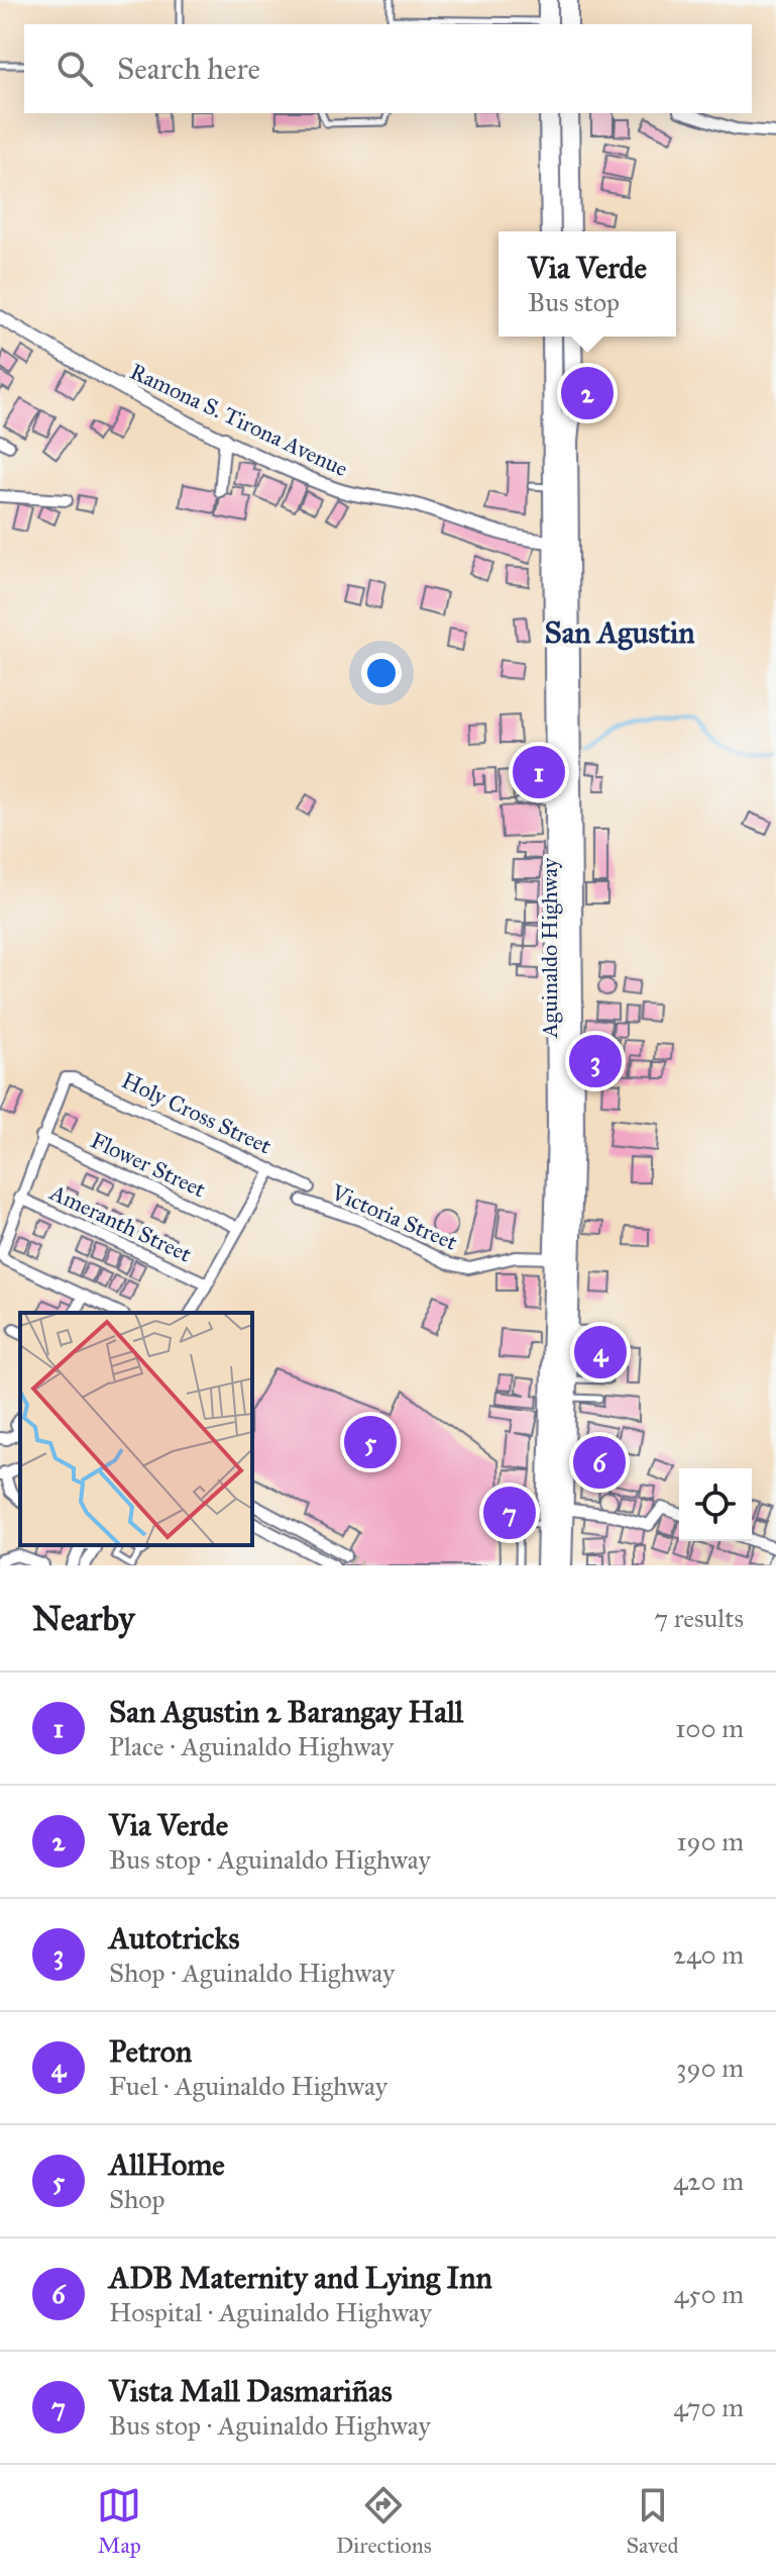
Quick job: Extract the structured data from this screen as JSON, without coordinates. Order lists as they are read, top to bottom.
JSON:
{
  "streets": {
    "highway": ["Aguinaldo Highway"],
    "street": [
      "Ramona S. Tirona Avenue",
      "Holy Cross Street",
      "Flower Street",
      "Victoria Street",
      "Ameranth Street"
    ]
  },
  "crossings": [
    ["Ramona S. Tirona Avenue", "Aguinaldo Highway"],
    ["Aguinaldo Highway", "Victoria Street"],
    ["Holy Cross Street", "Flower Street"]
  ],
  "districts": ["San Agustin"],
  "page": {
    "search": "Search here",
    "popup": ["Via Verde", "Bus stop"],
    "pins": [
      "2",
      "1",
      "3",
      "4",
      "5",
      "6",
      "7"
    ],
    "heading": ["Nearby", "7 results"],
    "list": [
      {
        "mark": "1",
        "name": "San Agustin 2 Barangay Hall",
        "note": "Place · Aguinaldo Highway",
        "value": "100 m"
      },
      {
        "mark": "2",
        "name": "Via Verde",
        "note": "Bus stop · Aguinaldo Highway",
        "value": "190 m"
      },
      {
        "mark": "3",
        "name": "Autotricks",
        "note": "Shop · Aguinaldo Highway",
        "value": "240 m"
      },
      {
        "mark": "4",
        "name": "Petron",
        "note": "Fuel · Aguinaldo Highway",
        "value": "390 m"
      },
      {
        "mark": "5",
        "name": "AllHome",
        "note": "Shop",
        "value": "420 m"
      },
      {
        "mark": "6",
        "name": "ADB Maternity and Lying Inn",
        "note": "Hospital · Aguinaldo Highway",
        "value": "450 m"
      },
      {
        "mark": "7",
        "name": "Vista Mall Dasmariñas",
        "note": "Bus stop · Aguinaldo Highway",
        "value": "470 m"
      }
    ],
    "nav": ["Map", "Directions", "Saved"]
  }
}
